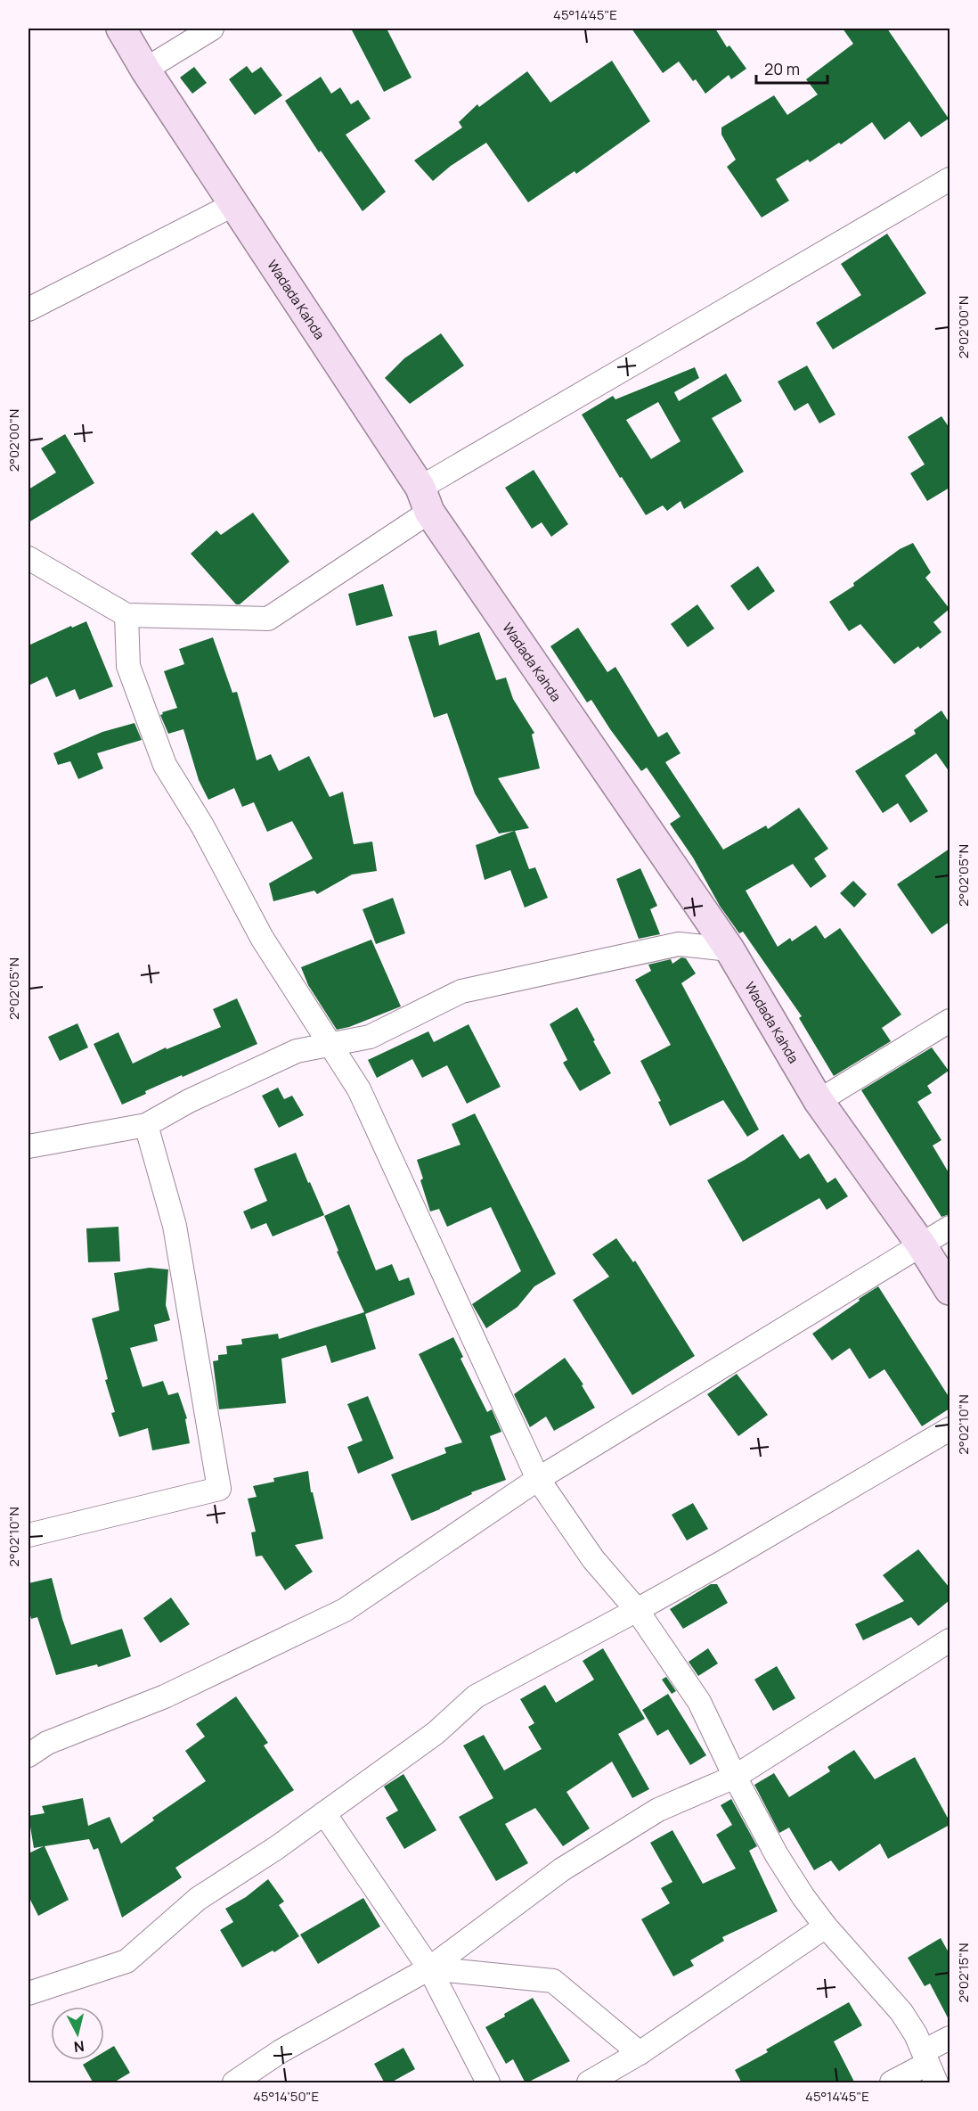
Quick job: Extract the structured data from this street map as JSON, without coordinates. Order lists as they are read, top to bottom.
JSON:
{
  "streets": {
    "main road": ["Wadada Kahda"]
  },
  "scale_bar": "20 m",
  "north": "bottom",
  "coordinates": [
    "45°14'45\"E",
    "2°02'00\"N",
    "2°02'05\"N",
    "2°02'10\"N",
    "2°02'15\"N",
    "45°14'50\"E"
  ]
}
